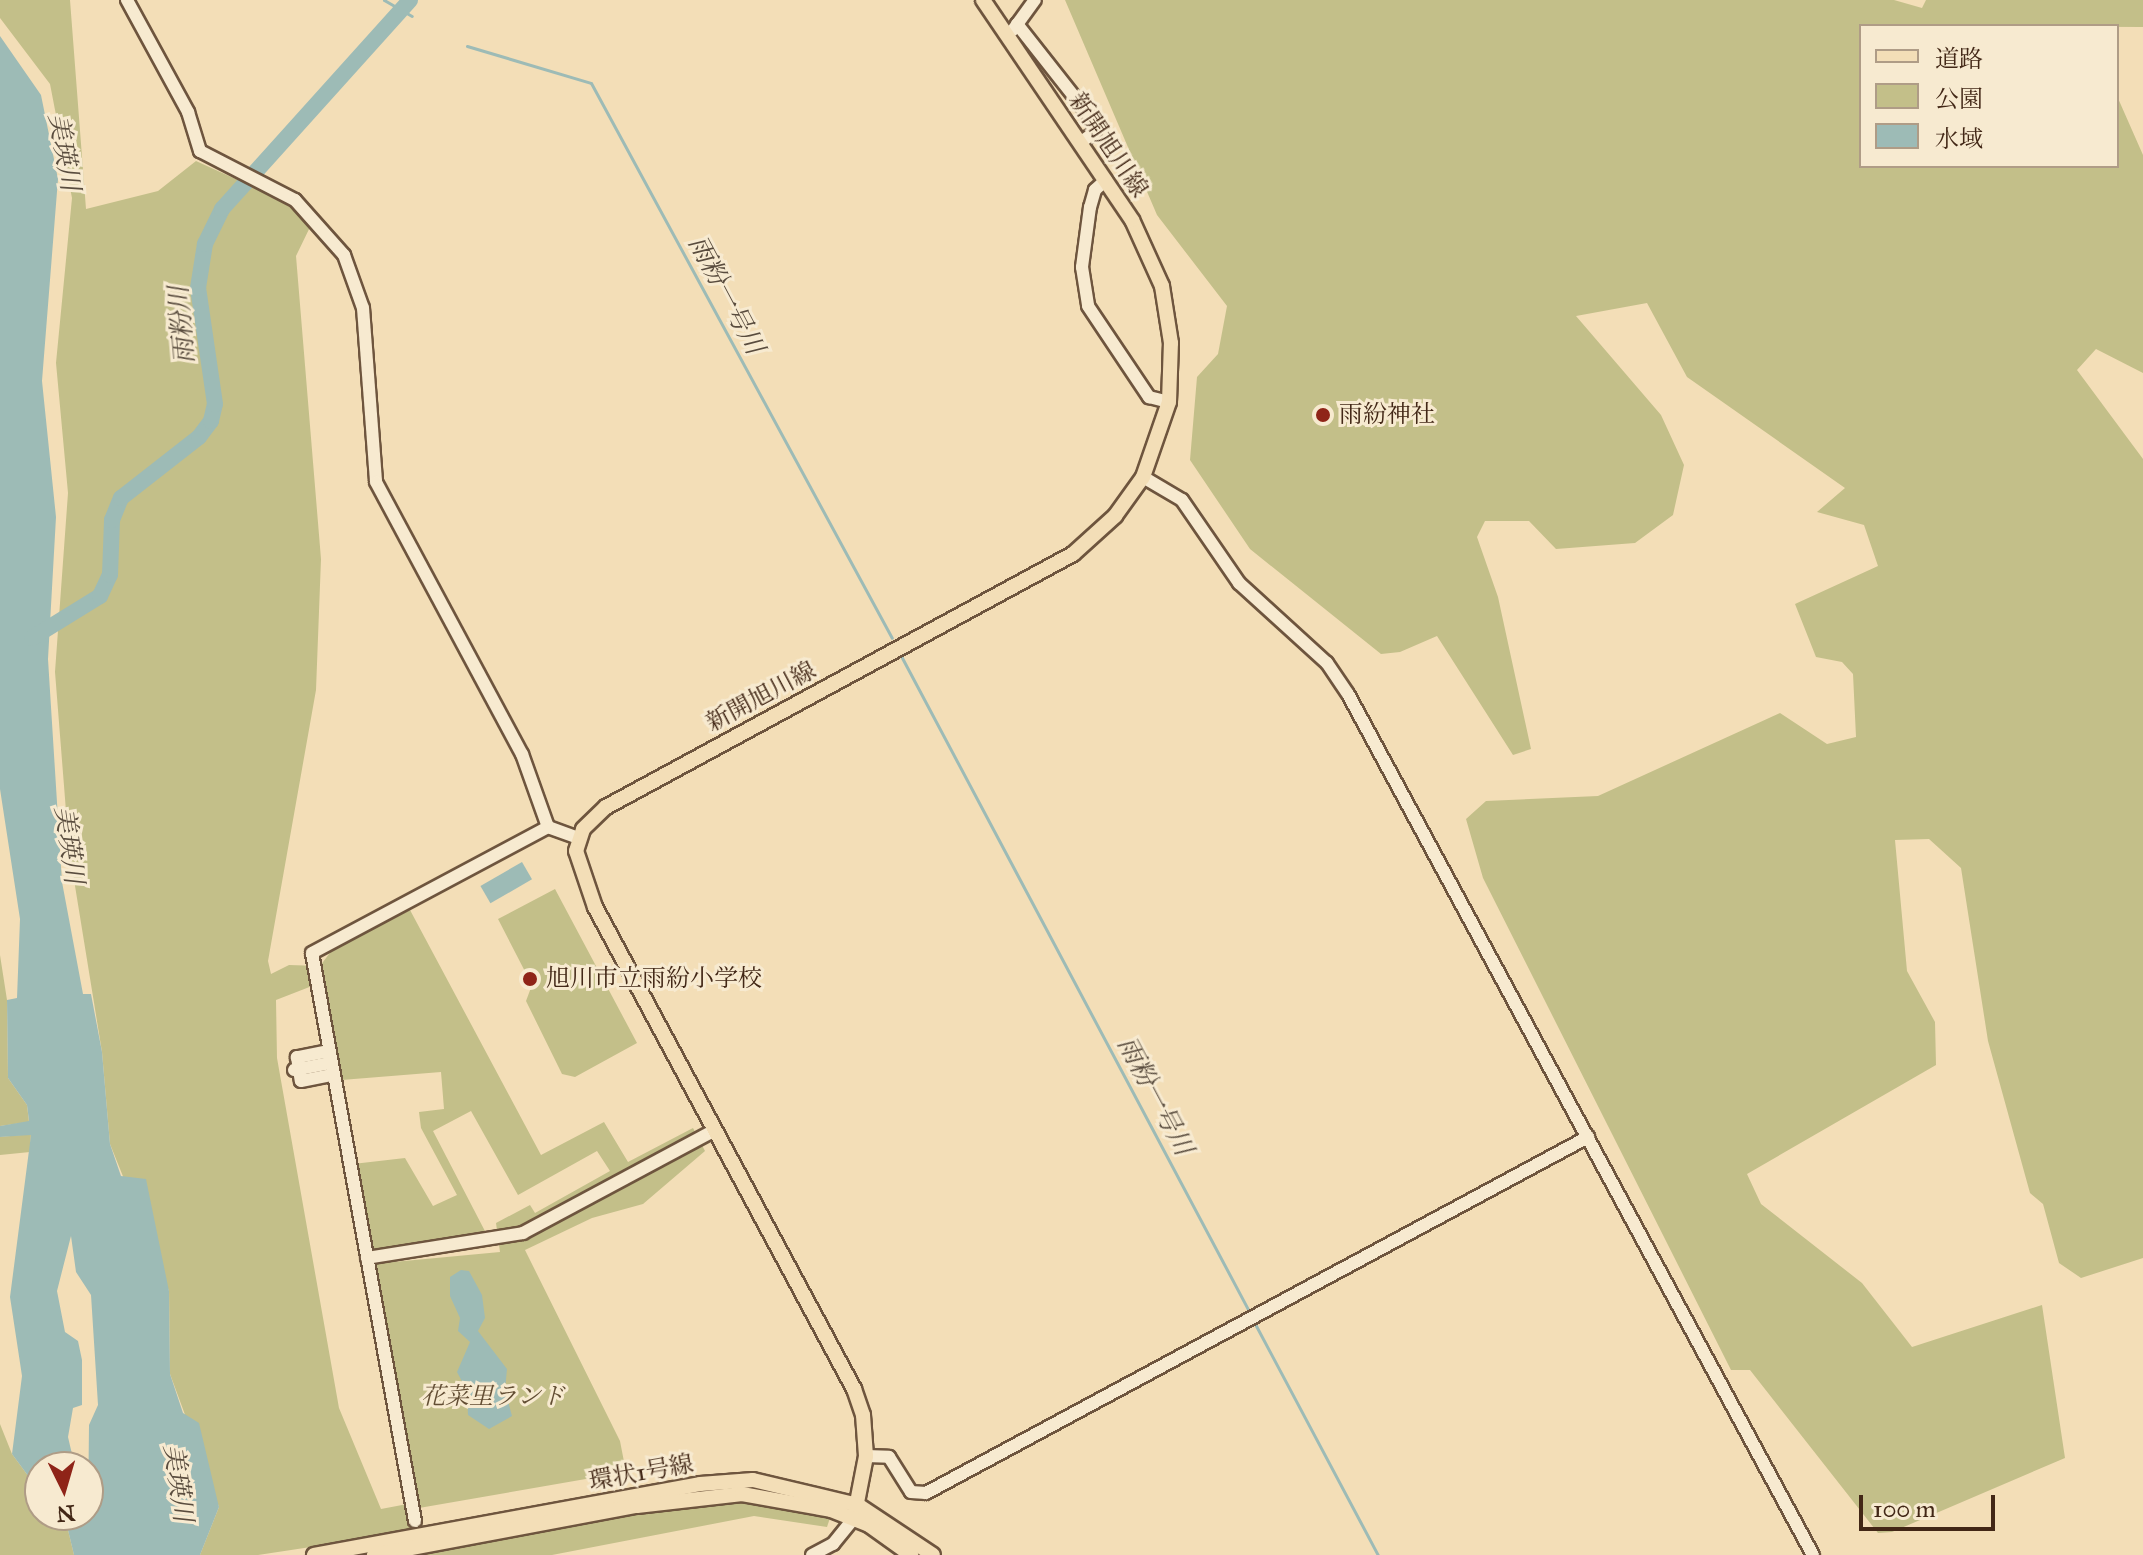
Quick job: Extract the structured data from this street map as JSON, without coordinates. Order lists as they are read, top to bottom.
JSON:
{
  "streets": {
    "main road": ["新開旭川線", "環状1号線"]
  },
  "water": ["美瑛川", "雨粉一号川", "雨粉川"],
  "parks": ["花菜里ランド"],
  "places": ["雨紛神社", "旭川市立雨紛小学校"],
  "legend": ["道路", "公園", "水域"],
  "scale_bar": "100 m",
  "north": "bottom"
}
